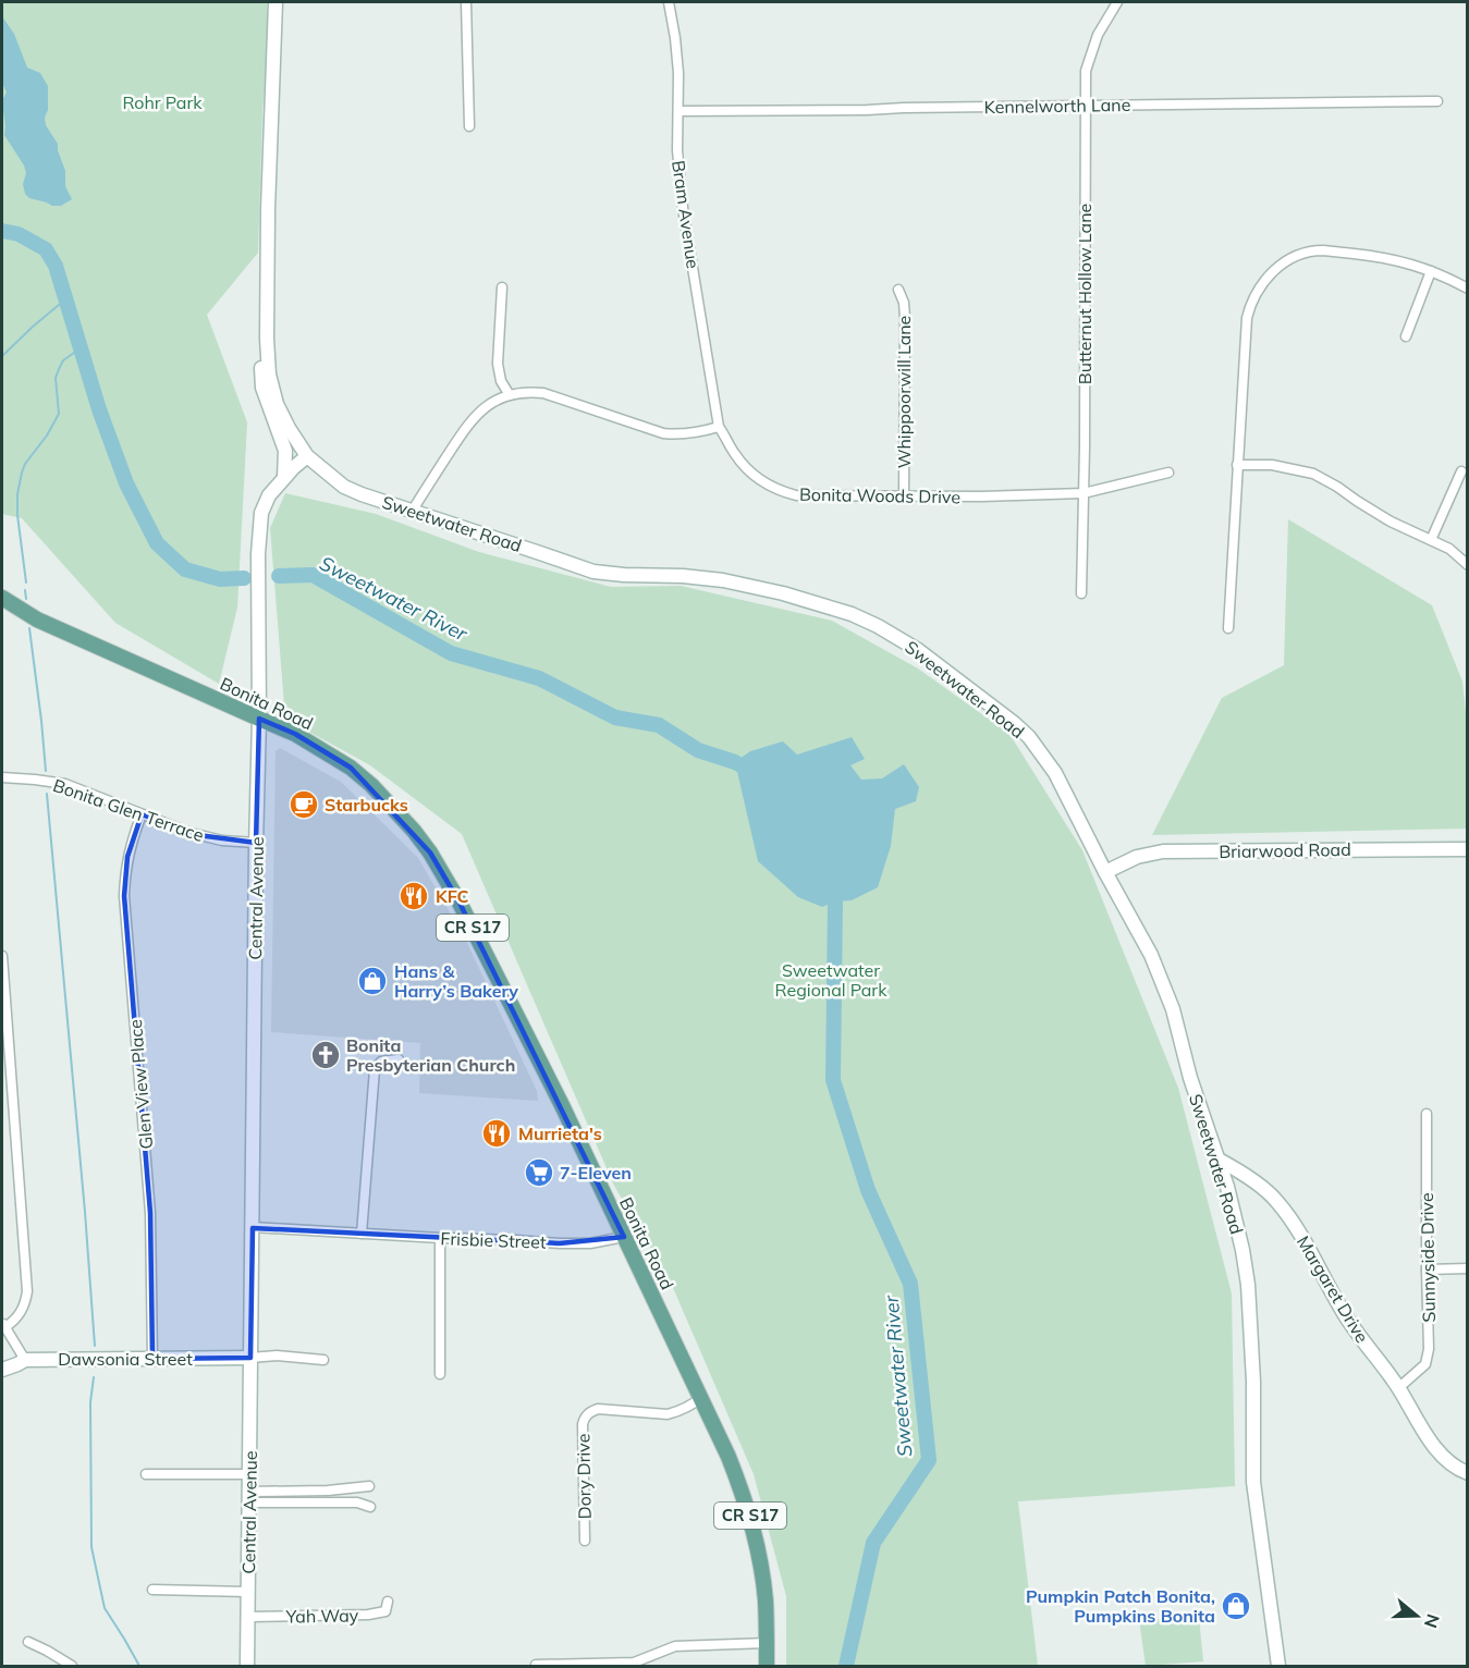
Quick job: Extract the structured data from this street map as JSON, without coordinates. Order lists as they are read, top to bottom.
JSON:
{
  "streets": {
    "main road": [
      "Sweetwater Road",
      "Bonita Road",
      "Briarwood Road",
      "Central Avenue",
      "CR S17",
      "Margaret Drive",
      "Dawsonia Street"
    ],
    "street": [
      "Kennelworth Lane",
      "Bram Avenue",
      "Butternut Hollow Lane",
      "Whippoorwill Lane",
      "Bonita Woods Drive",
      "Bonita Glen Terrace",
      "Glen View Place",
      "Frisbie Street",
      "Sunnyside Drive",
      "Dory Drive",
      "Yah Way"
    ]
  },
  "crossings": [
    ["Kennelworth Lane", "Bram Avenue"],
    ["Kennelworth Lane", "Butternut Hollow Lane"],
    ["Bram Avenue", "Bonita Woods Drive"],
    ["Butternut Hollow Lane", "Bonita Woods Drive"],
    ["Whippoorwill Lane", "Bonita Woods Drive"],
    ["Sweetwater Road", "Briarwood Road"],
    ["Sweetwater Road", "Central Avenue"],
    ["Sweetwater Road", "Margaret Drive"],
    ["Bonita Road", "Central Avenue"],
    ["Bonita Road", "Frisbie Street"],
    ["Bonita Road", "Dory Drive"],
    ["Bonita Glen Terrace", "Central Avenue"],
    ["Bonita Glen Terrace", "Glen View Place"],
    ["Central Avenue", "Frisbie Street"],
    ["Central Avenue", "Dawsonia Street"],
    ["Central Avenue", "Yah Way"],
    ["Glen View Place", "Dawsonia Street"],
    ["Sunnyside Drive", "Margaret Drive"]
  ],
  "water": ["Sweetwater River"],
  "parks": ["Rohr Park", "Sweetwater Regional Park"],
  "places": {
    "cafe": ["Starbucks"],
    "restaurant": ["KFC", "Murrieta's"],
    "shop": ["Hans & Harry’s Bakery", "Pumpkin Patch Bonita, Pumpkins Bonita"],
    "church": ["Bonita Presbyterian Church"],
    "supermarket": ["7-Eleven"]
  },
  "north": "right"
}
